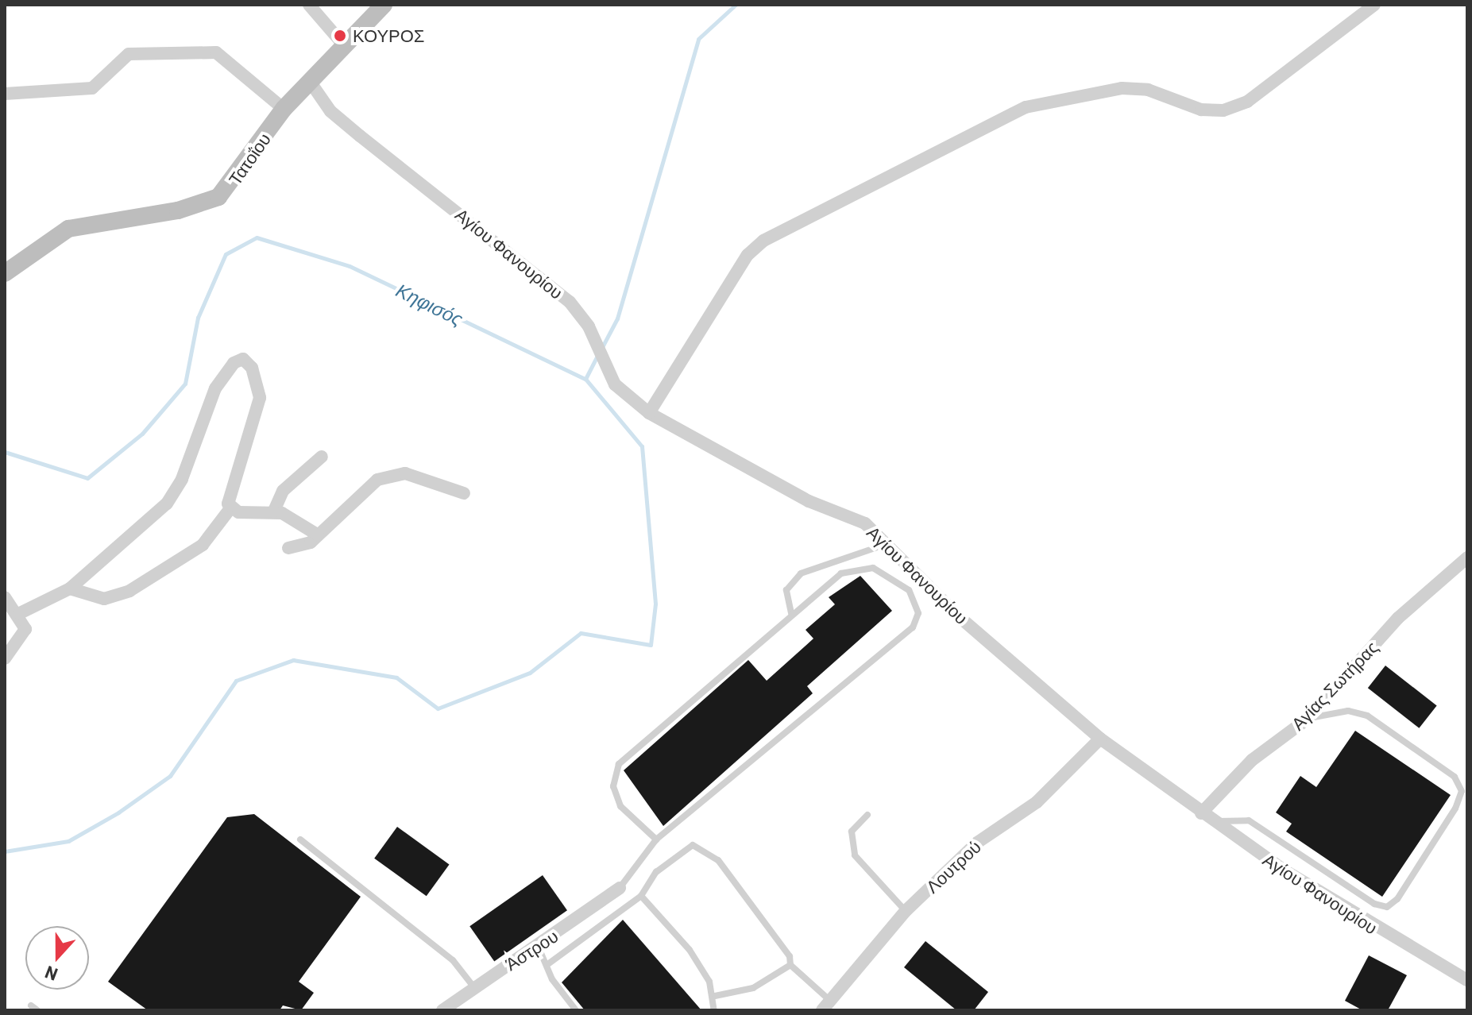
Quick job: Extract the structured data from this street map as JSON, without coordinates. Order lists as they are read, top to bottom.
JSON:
{
  "streets": {
    "main road": ["Τατοΐου"],
    "street": [
      "Αγίου Φανουρίου",
      "Αγίας Σωτήρας",
      "Λουτρού",
      "Άστρου"
    ]
  },
  "crossings": [
    ["Τατοΐου", "Αγίου Φανουρίου"],
    ["Αγίου Φανουρίου", "Αγίας Σωτήρας"],
    ["Αγίου Φανουρίου", "Λουτρού"]
  ],
  "water": ["Κηφισός"],
  "places": ["ΚΟΥΡΟΣ"],
  "north": "bottom"
}
